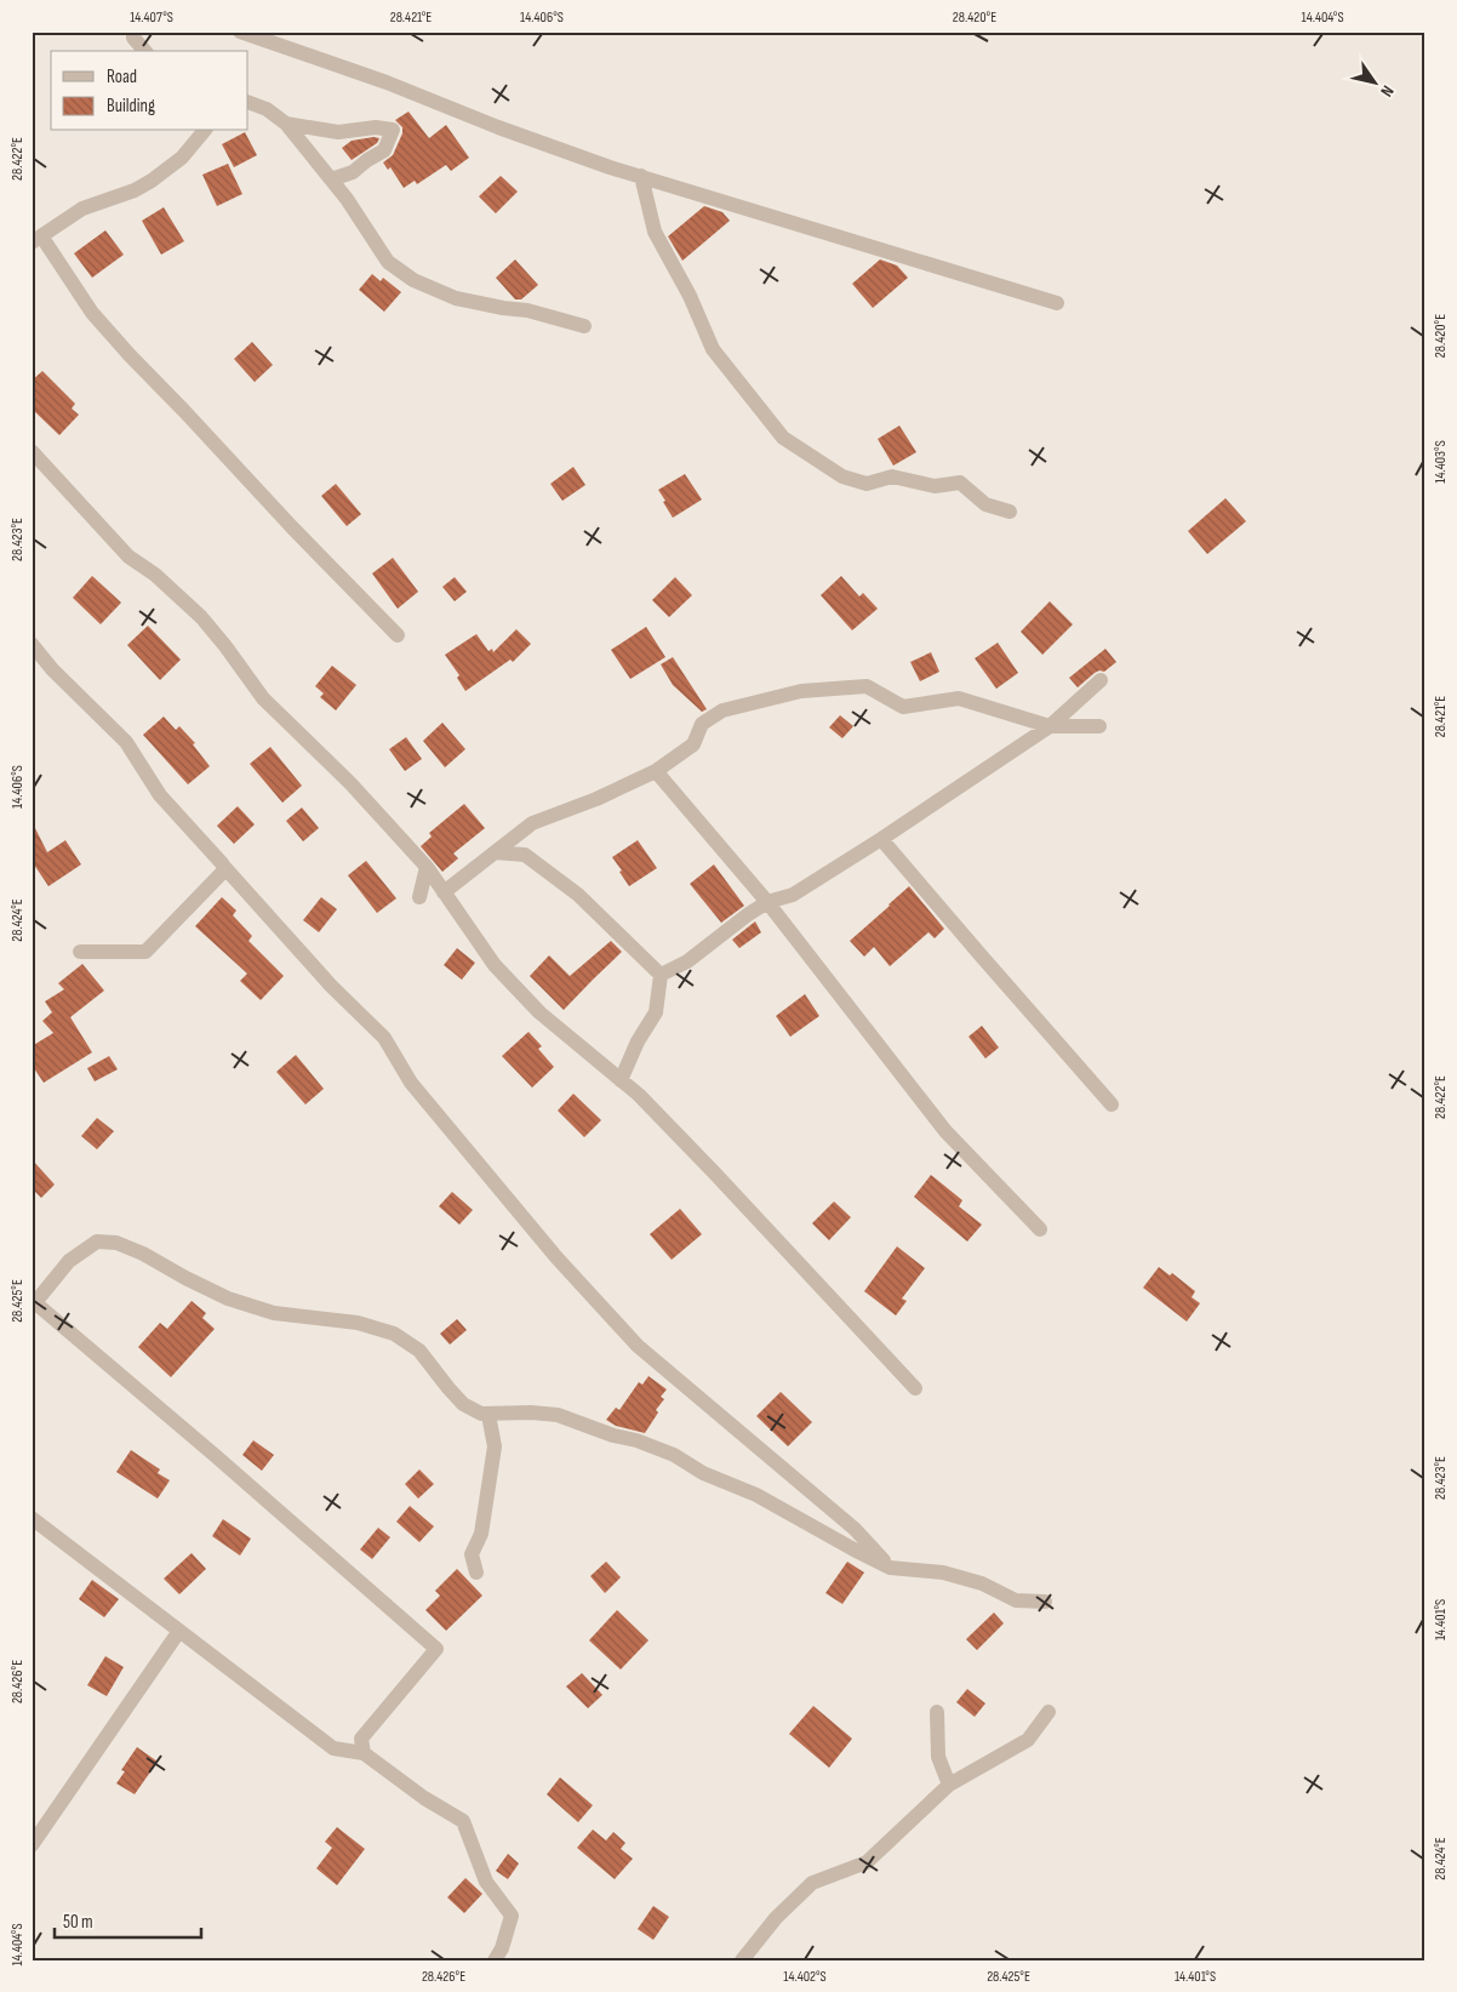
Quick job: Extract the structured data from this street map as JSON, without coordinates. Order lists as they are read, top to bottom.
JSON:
{
  "legend": ["Road", "Building"],
  "scale_bar": "50 m",
  "north": "bottom right",
  "coordinates": [
    "14.407°S",
    "28.421°E",
    "14.406°S",
    "28.420°E",
    "14.404°S",
    "28.422°E",
    "14.403°S",
    "28.423°E",
    "28.424°E",
    "28.425°E",
    "14.401°S",
    "28.426°E",
    "14.402°S"
  ]
}
